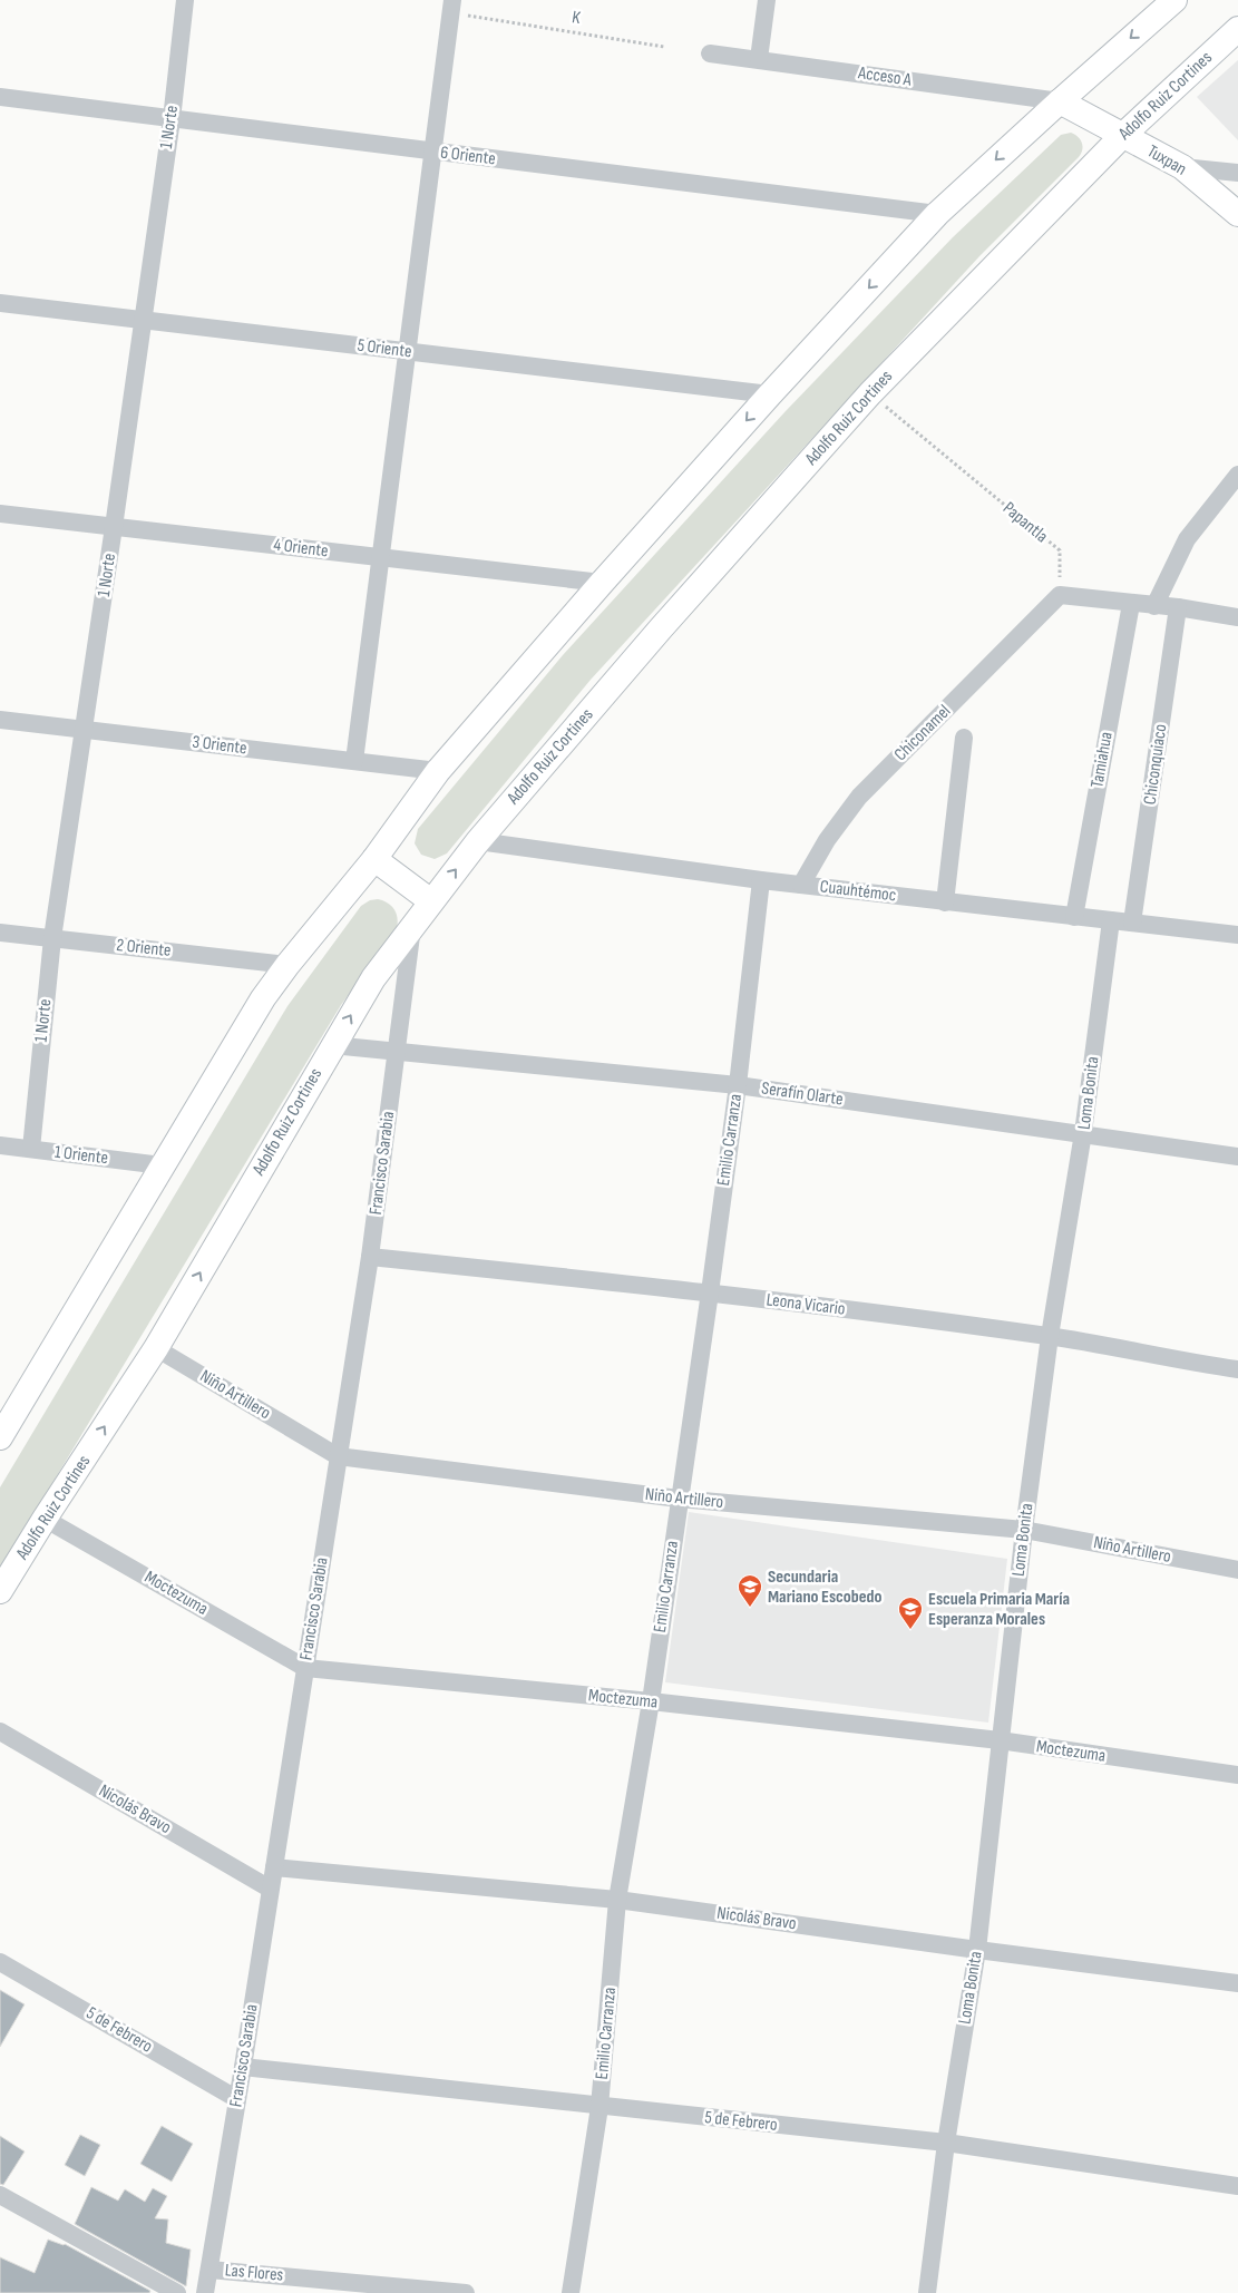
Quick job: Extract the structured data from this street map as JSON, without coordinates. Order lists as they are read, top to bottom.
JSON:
{
  "streets": {
    "main road": ["Adolfo Ruiz Cortines", "Tuxpan"],
    "street": [
      "Acceso A",
      "1 Norte",
      "6 Oriente",
      "5 Oriente",
      "4 Oriente",
      "Chiconamel",
      "3 Oriente",
      "Tamiahua",
      "Chiconquiaco",
      "Cuauhtémoc",
      "2 Oriente",
      "Loma Bonita",
      "Serafín Olarte",
      "Emilio Carranza",
      "1 Oriente",
      "Francisco Sarabia",
      "Leona Vicario",
      "Niño Artillero",
      "Moctezuma",
      "Nicolás Bravo",
      "5 de Febrero",
      "Las Flores"
    ],
    "path": ["K", "Papantla"]
  },
  "crossings": [
    ["Acceso A", "Tuxpan"],
    ["Adolfo Ruiz Cortines", "Tuxpan"],
    ["Adolfo Ruiz Cortines", "Papantla"],
    ["Adolfo Ruiz Cortines", "Cuauhtémoc"],
    ["Adolfo Ruiz Cortines", "Serafín Olarte"],
    ["Adolfo Ruiz Cortines", "Francisco Sarabia"],
    ["Adolfo Ruiz Cortines", "Niño Artillero"],
    ["Adolfo Ruiz Cortines", "Moctezuma"],
    ["1 Norte", "6 Oriente"],
    ["1 Norte", "5 Oriente"],
    ["1 Norte", "4 Oriente"],
    ["1 Norte", "3 Oriente"],
    ["1 Norte", "2 Oriente"],
    ["1 Norte", "1 Oriente"],
    ["Papantla", "Chiconamel"],
    ["Chiconamel", "Cuauhtémoc"],
    ["Tamiahua", "Cuauhtémoc"],
    ["Chiconquiaco", "Cuauhtémoc"],
    ["Cuauhtémoc", "Loma Bonita"],
    ["Cuauhtémoc", "Emilio Carranza"],
    ["Loma Bonita", "Serafín Olarte"],
    ["Loma Bonita", "Leona Vicario"],
    ["Loma Bonita", "Niño Artillero"],
    ["Loma Bonita", "Moctezuma"],
    ["Loma Bonita", "Nicolás Bravo"],
    ["Loma Bonita", "5 de Febrero"],
    ["Serafín Olarte", "Emilio Carranza"],
    ["Serafín Olarte", "Francisco Sarabia"],
    ["Emilio Carranza", "Leona Vicario"],
    ["Emilio Carranza", "Niño Artillero"],
    ["Emilio Carranza", "Moctezuma"],
    ["Emilio Carranza", "Nicolás Bravo"],
    ["Emilio Carranza", "5 de Febrero"],
    ["Francisco Sarabia", "Leona Vicario"],
    ["Francisco Sarabia", "Niño Artillero"],
    ["Francisco Sarabia", "Moctezuma"],
    ["Francisco Sarabia", "Nicolás Bravo"],
    ["Francisco Sarabia", "5 de Febrero"],
    ["Francisco Sarabia", "Las Flores"]
  ],
  "places": {
    "school or university": ["Secundaria Mariano Escobedo", "Escuela Primaria María Esperanza Morales"]
  }
}
